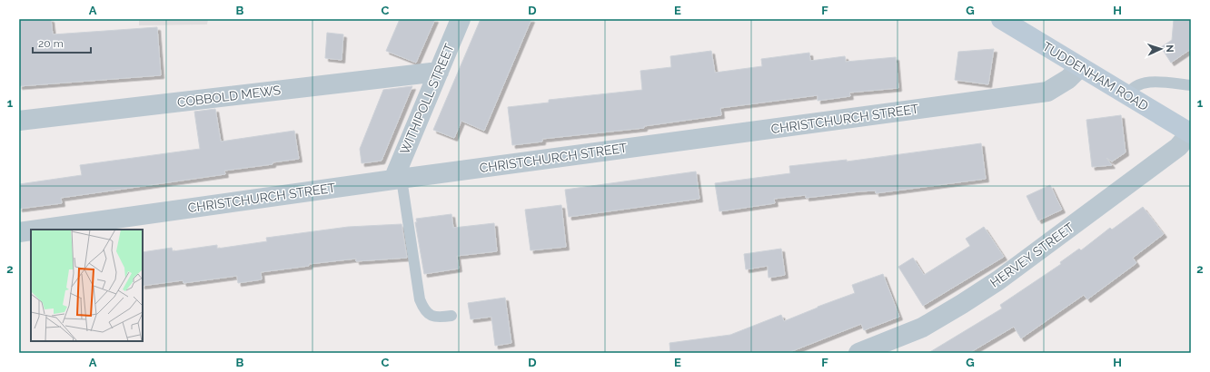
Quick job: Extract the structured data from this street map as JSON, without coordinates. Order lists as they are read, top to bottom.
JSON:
{
  "streets": {
    "street": [
      "TUDDENHAM ROAD",
      "COBBOLD MEWS",
      "WITHIPOLL STREET",
      "CHRISTCHURCH STREET",
      "HERVEY STREET"
    ]
  },
  "crossings": [
    ["TUDDENHAM ROAD", "CHRISTCHURCH STREET"],
    ["TUDDENHAM ROAD", "HERVEY STREET"],
    ["COBBOLD MEWS", "WITHIPOLL STREET"],
    ["WITHIPOLL STREET", "CHRISTCHURCH STREET"]
  ],
  "scale_bar": "20 m",
  "north": "right",
  "grid": {
    "columns": [
      "A",
      "B",
      "C",
      "D",
      "E",
      "F",
      "G",
      "H"
    ],
    "rows": ["1", "2"]
  }
}
